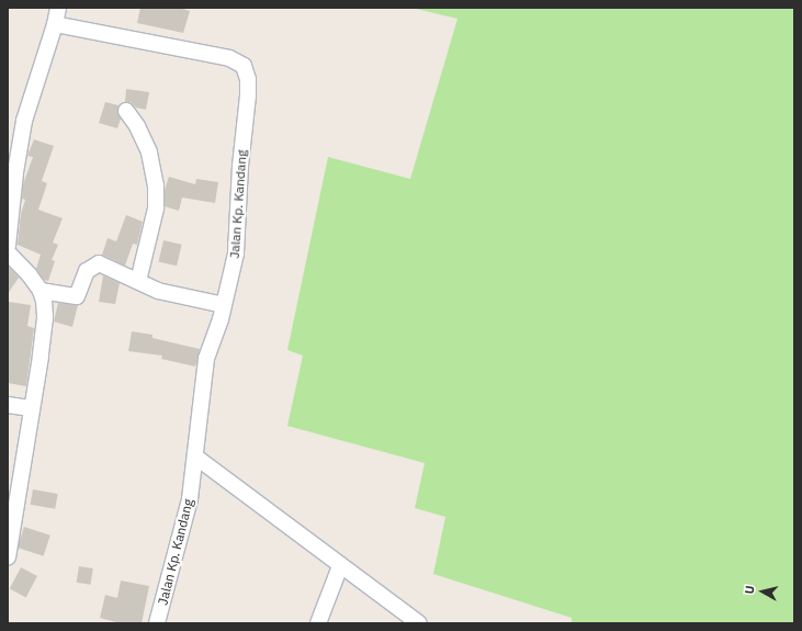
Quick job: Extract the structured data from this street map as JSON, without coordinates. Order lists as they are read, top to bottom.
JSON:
{
  "streets": {
    "street": ["Jalan Kp. Kandang"]
  },
  "north": "left"
}
